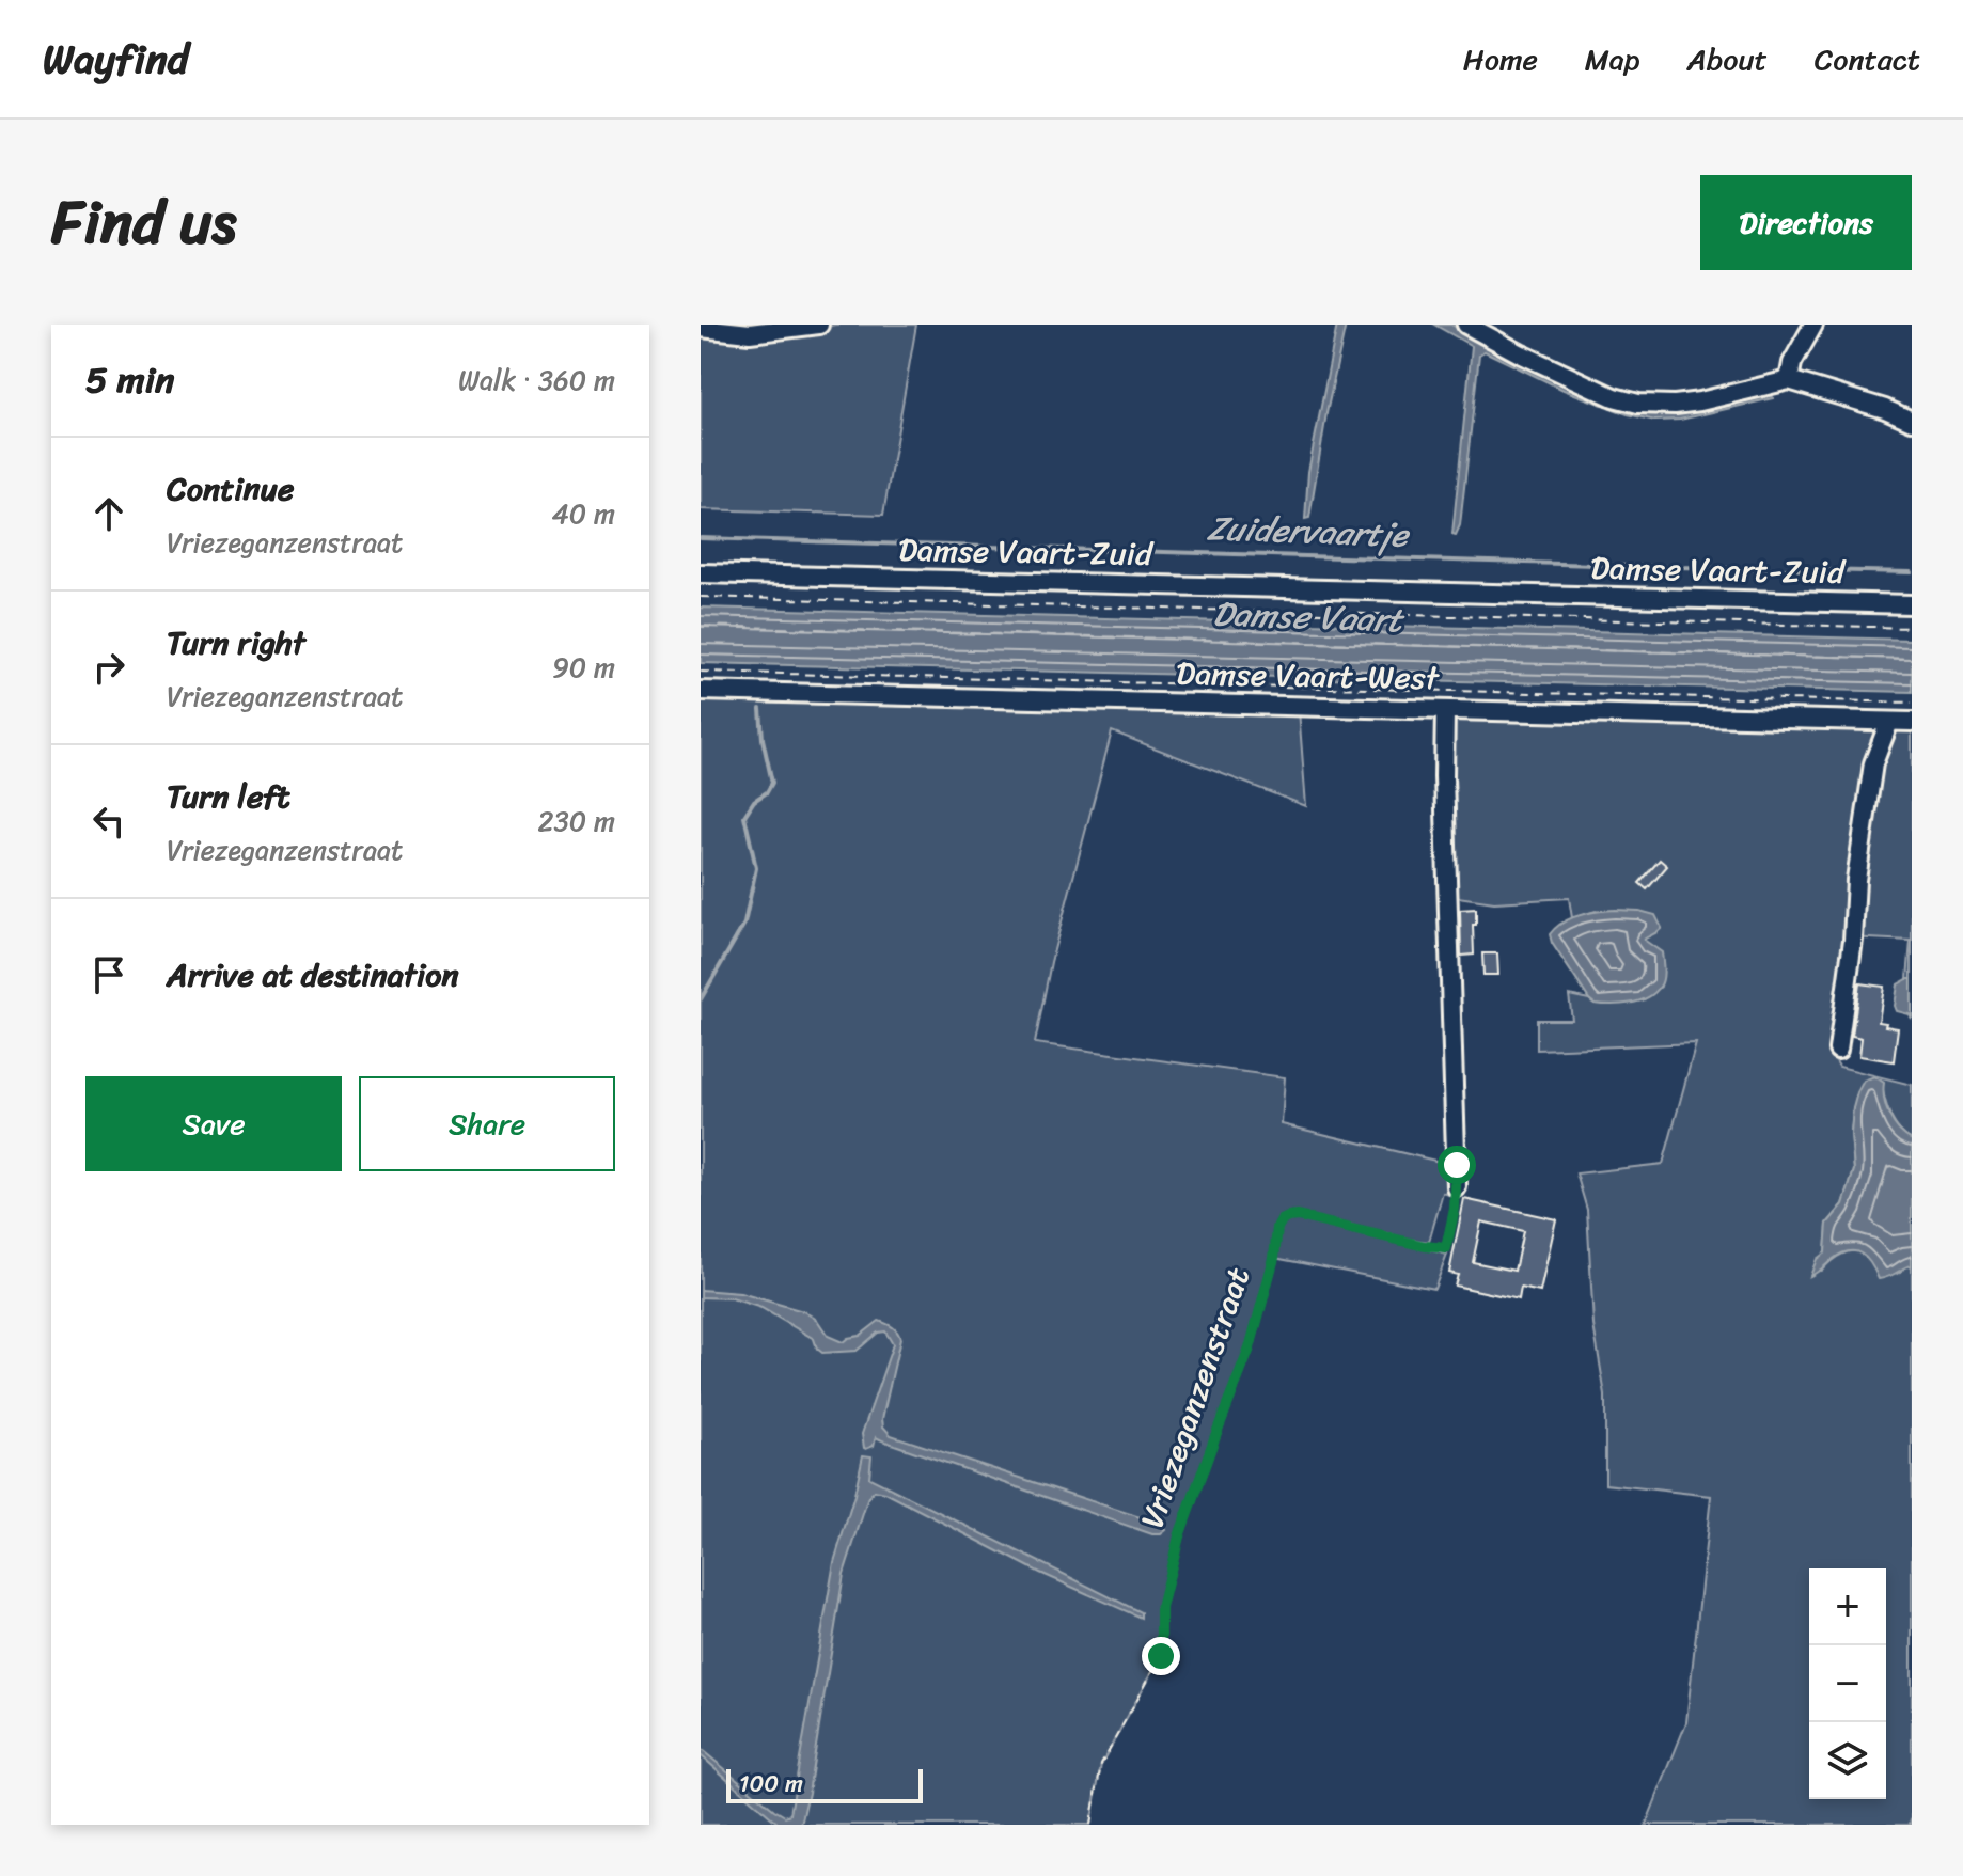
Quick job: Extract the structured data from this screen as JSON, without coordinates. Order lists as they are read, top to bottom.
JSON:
{
  "streets": {
    "street": ["Damse Vaart-Zuid", "Damse Vaart-West"],
    "path": ["Vriezeganzenstraat"]
  },
  "water": ["Zuidervaartje", "Damse Vaart"],
  "scale_bar": "100 m",
  "page": {
    "header": "Wayfind",
    "nav": [
      "Home",
      "Map",
      "About",
      "Contact"
    ],
    "title": "Find us",
    "buttons": [
      "Directions",
      ["Save", "Share"]
    ],
    "heading": ["5 min", "Walk · 360 m"],
    "list": [
      ["Continue", "Vriezeganzenstraat", "40 m"],
      ["Turn right", "Vriezeganzenstraat", "90 m"],
      ["Turn left", "Vriezeganzenstraat", "230 m"],
      "Arrive at destination"
    ],
    "map_buttons": ["+", "−"],
    "scale": "100 m"
  }
}
